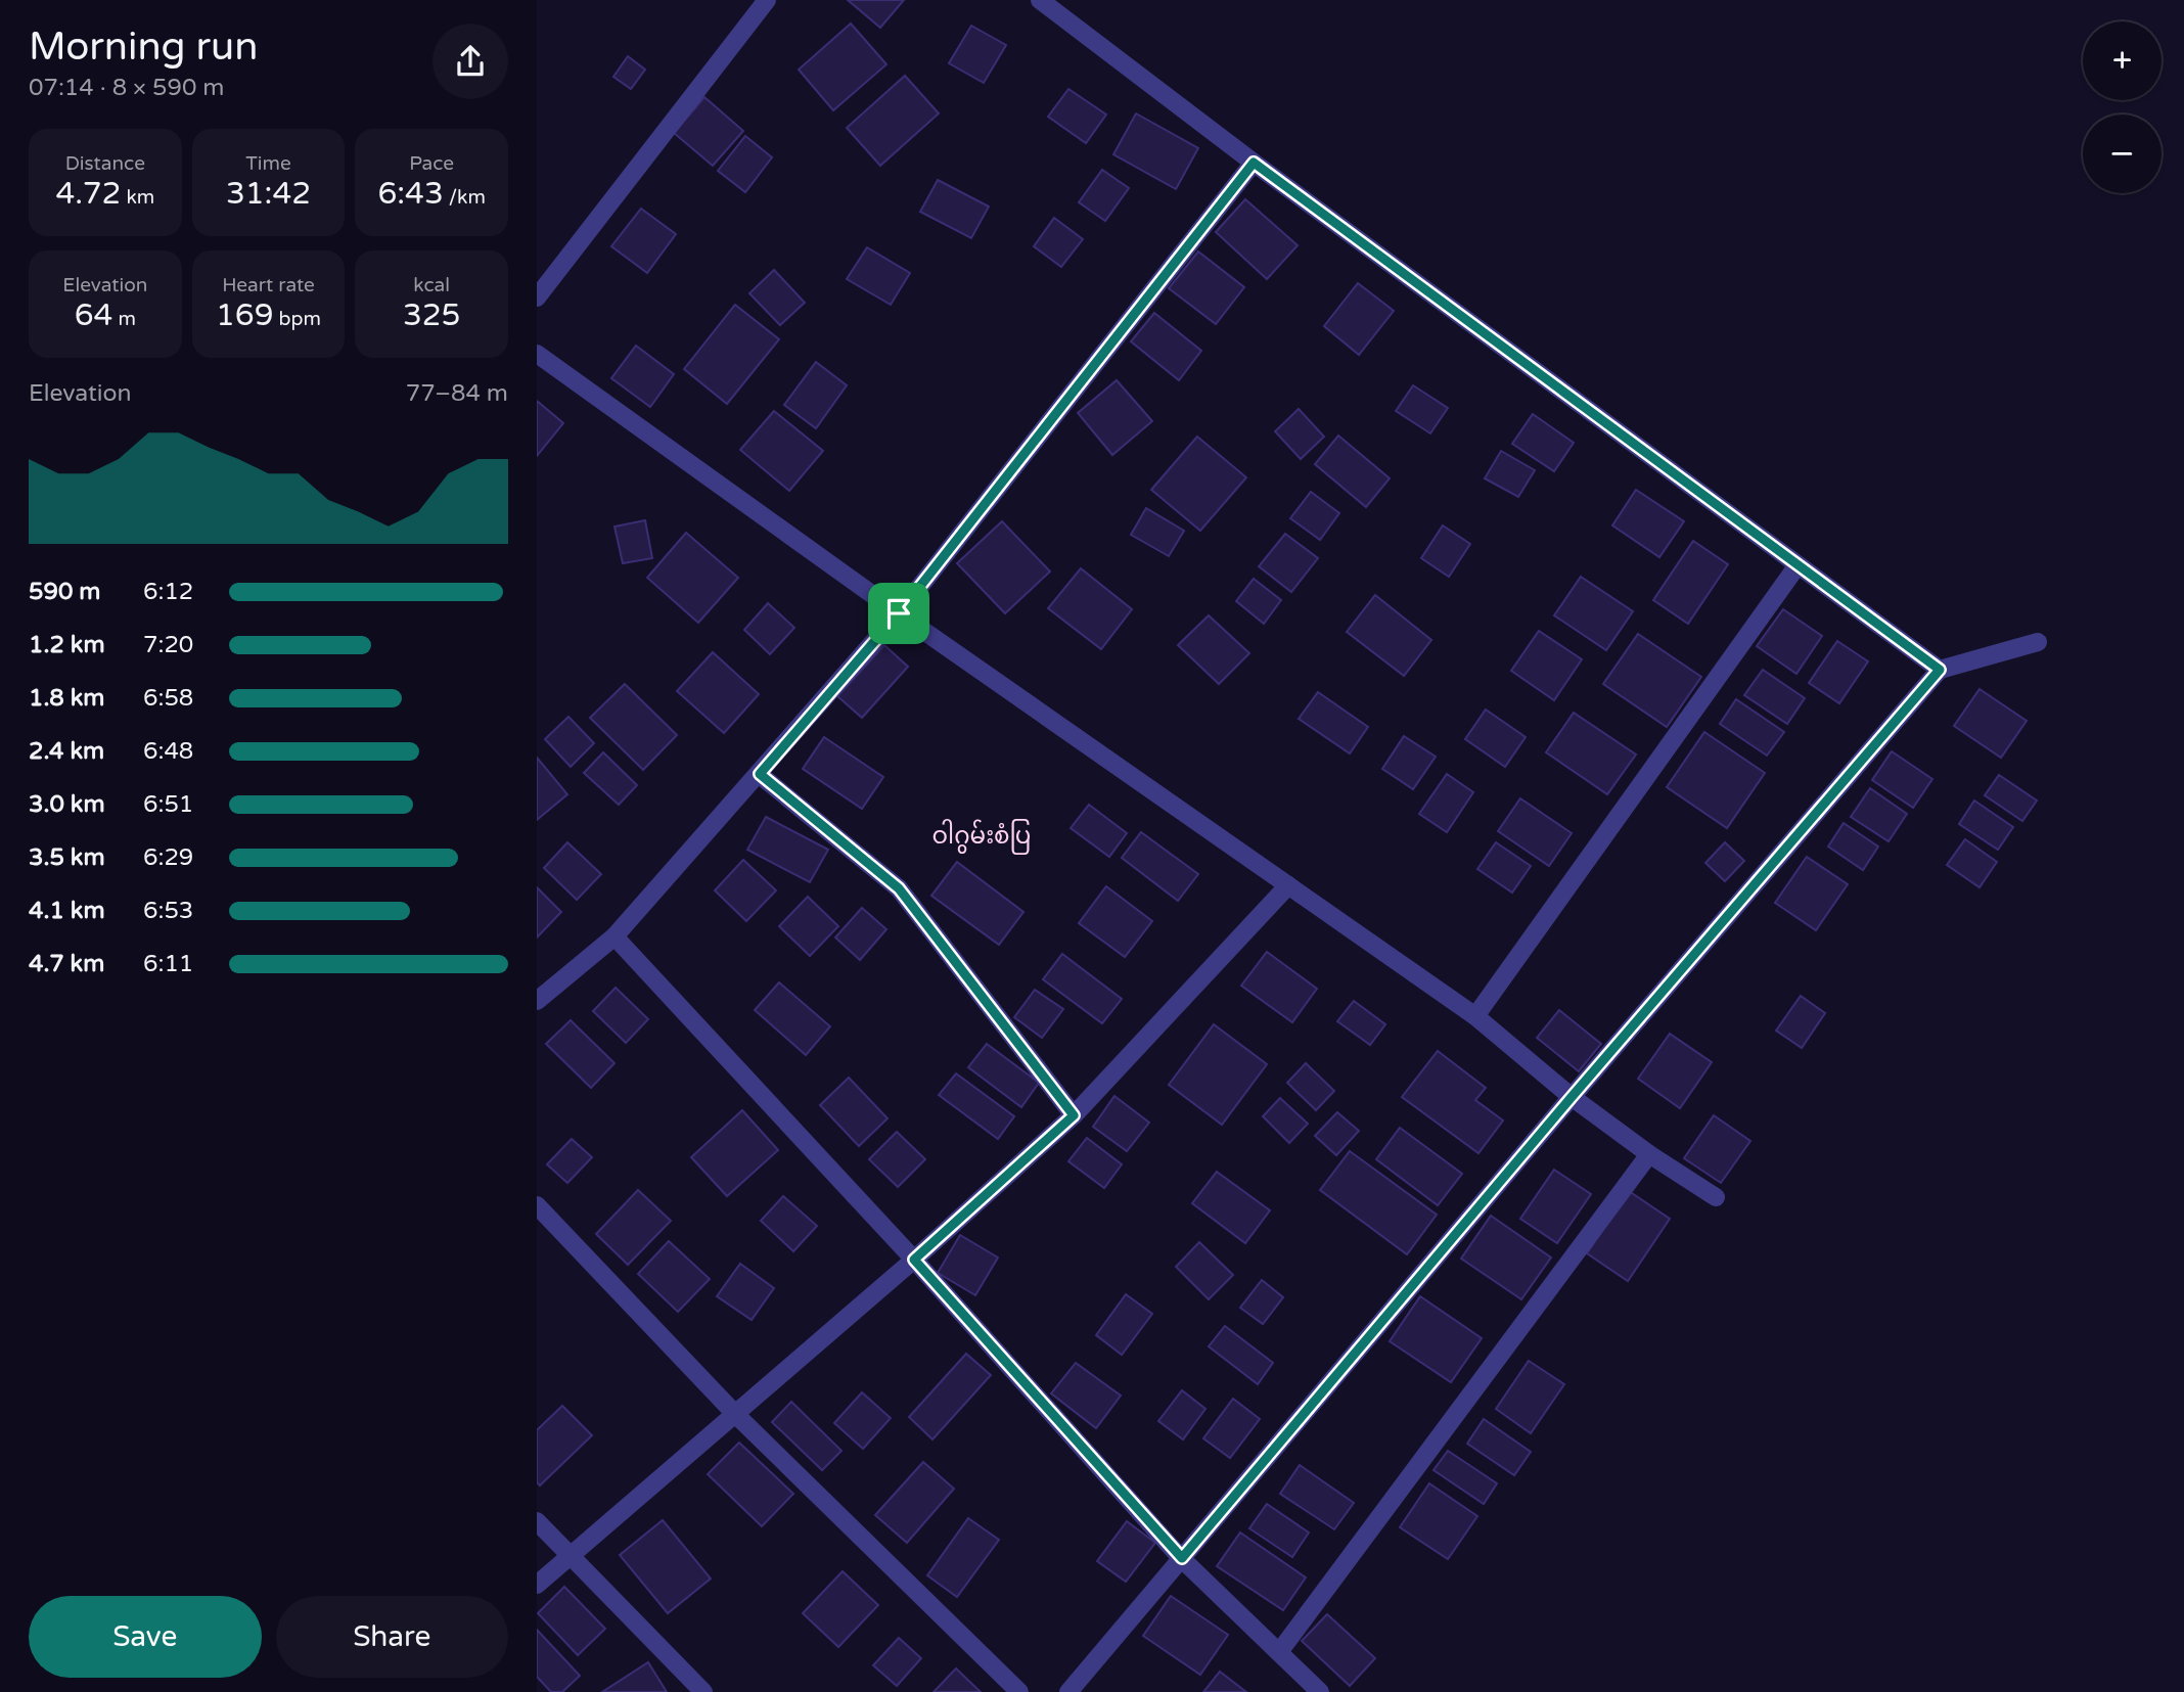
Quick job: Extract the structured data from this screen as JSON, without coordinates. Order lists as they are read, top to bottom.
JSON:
{
  "districts": ["ဝါဂွမ်းစံပြ"],
  "page": {
    "heading": ["Morning run", "07:14 · 8 × 590 m"],
    "map_buttons": ["+", "−"],
    "stats": [
      ["Distance", "4.72 km"],
      ["Time", "31:42"],
      ["Pace", "6:43 /km"],
      ["Elevation", "64 m"],
      ["Heart rate", "169 bpm"],
      ["kcal", "325"]
    ],
    "chart": ["Elevation", "77–84 m"],
    "list": [
      {
        "name": "590 m",
        "note": "6:12"
      },
      {
        "name": "1.2 km",
        "note": "7:20"
      },
      {
        "name": "1.8 km",
        "note": "6:58"
      },
      {
        "name": "2.4 km",
        "note": "6:48"
      },
      {
        "name": "3.0 km",
        "note": "6:51"
      },
      {
        "name": "3.5 km",
        "note": "6:29"
      },
      {
        "name": "4.1 km",
        "note": "6:53"
      },
      {
        "name": "4.7 km",
        "note": "6:11"
      }
    ],
    "buttons": ["Save", "Share"]
  }
}
